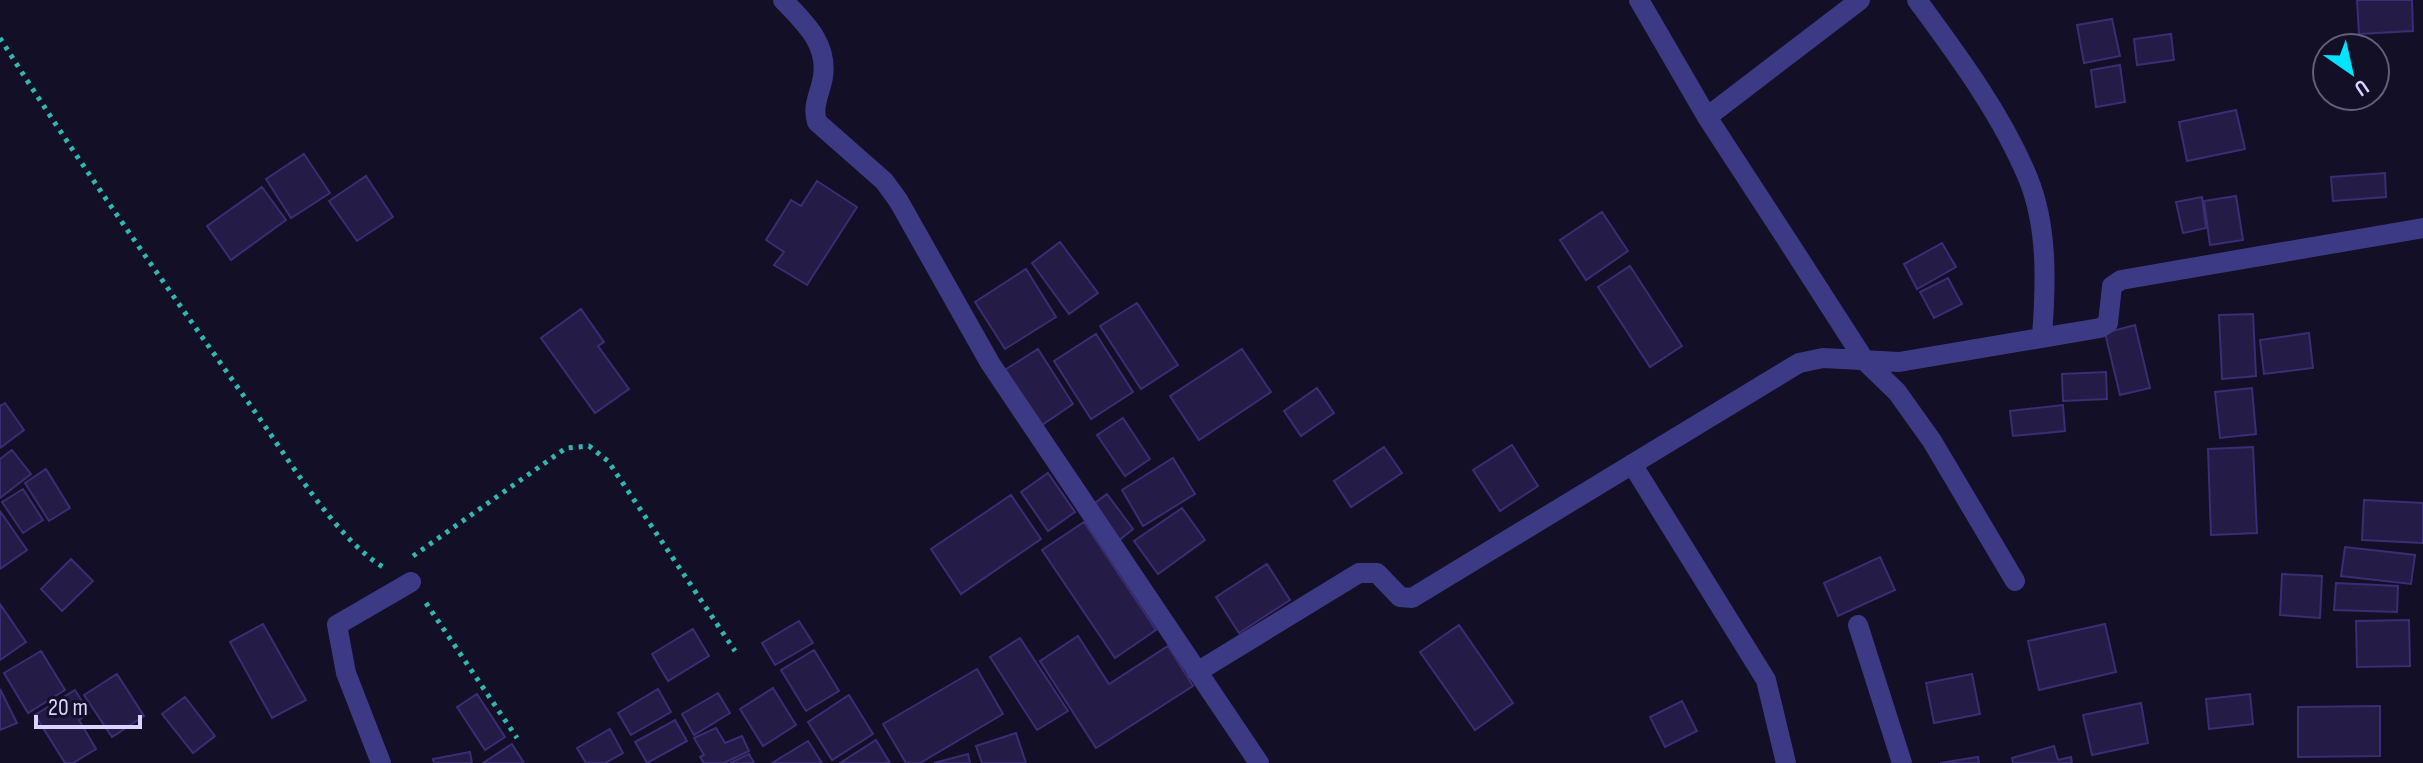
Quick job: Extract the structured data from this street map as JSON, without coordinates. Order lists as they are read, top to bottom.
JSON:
{
  "scale_bar": "20 m",
  "north": "bottom right"
}
